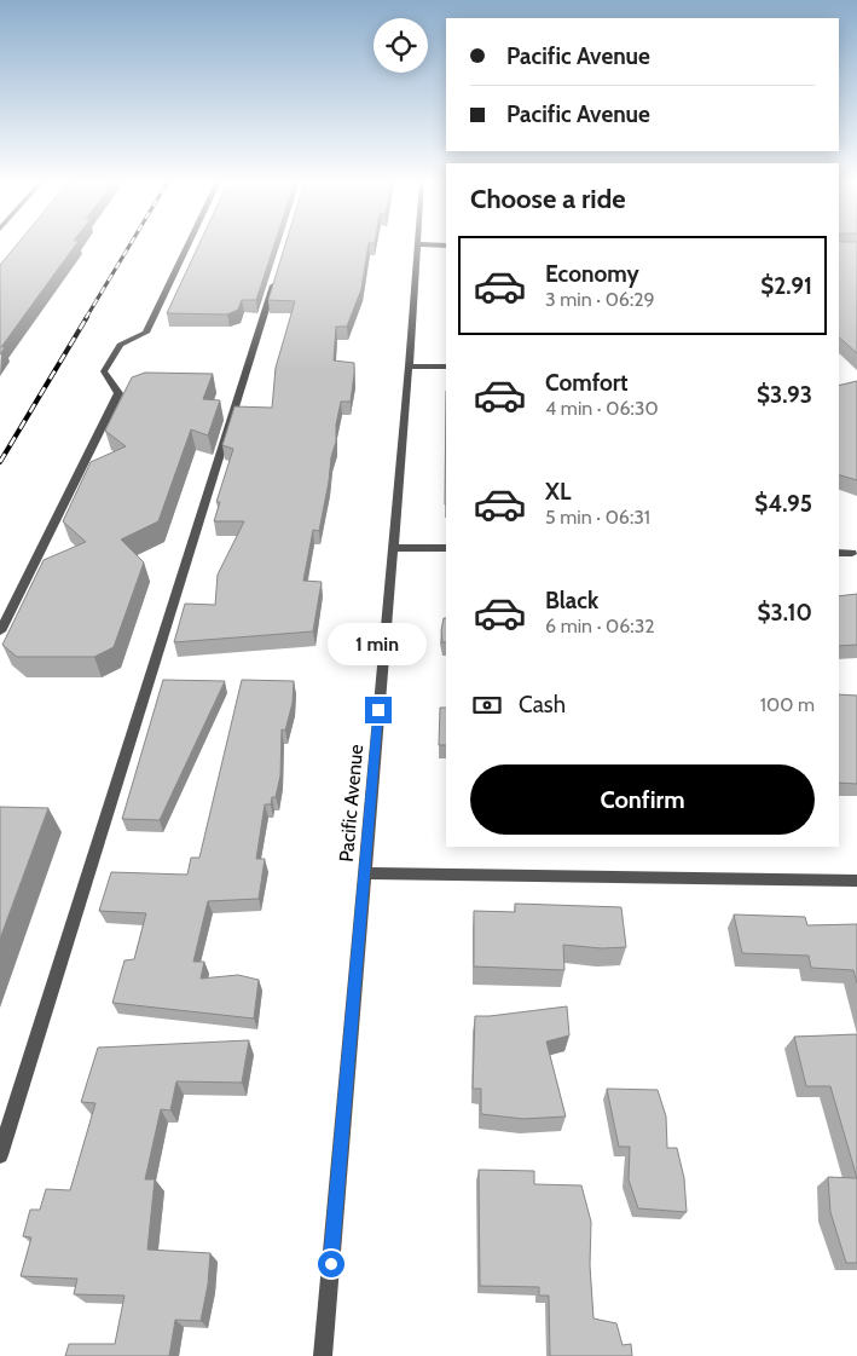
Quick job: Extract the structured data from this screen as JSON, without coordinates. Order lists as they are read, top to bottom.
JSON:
{
  "streets": {
    "street": ["Pacific Avenue"]
  },
  "page": {
    "banner": ["Pacific Avenue", "Pacific Avenue"],
    "heading": "Choose a ride",
    "list": [
      {
        "name": "Economy",
        "note": "3 min · 06:29",
        "value": "$2.91"
      },
      {
        "name": "Comfort",
        "note": "4 min · 06:30",
        "value": "$3.93"
      },
      {
        "name": "XL",
        "note": "5 min · 06:31",
        "value": "$4.95"
      },
      {
        "name": "Black",
        "note": "6 min · 06:32",
        "value": "$3.10"
      }
    ],
    "bubble": "1 min",
    "pay": ["Cash", "100 m"],
    "buttons": "Confirm"
  }
}
